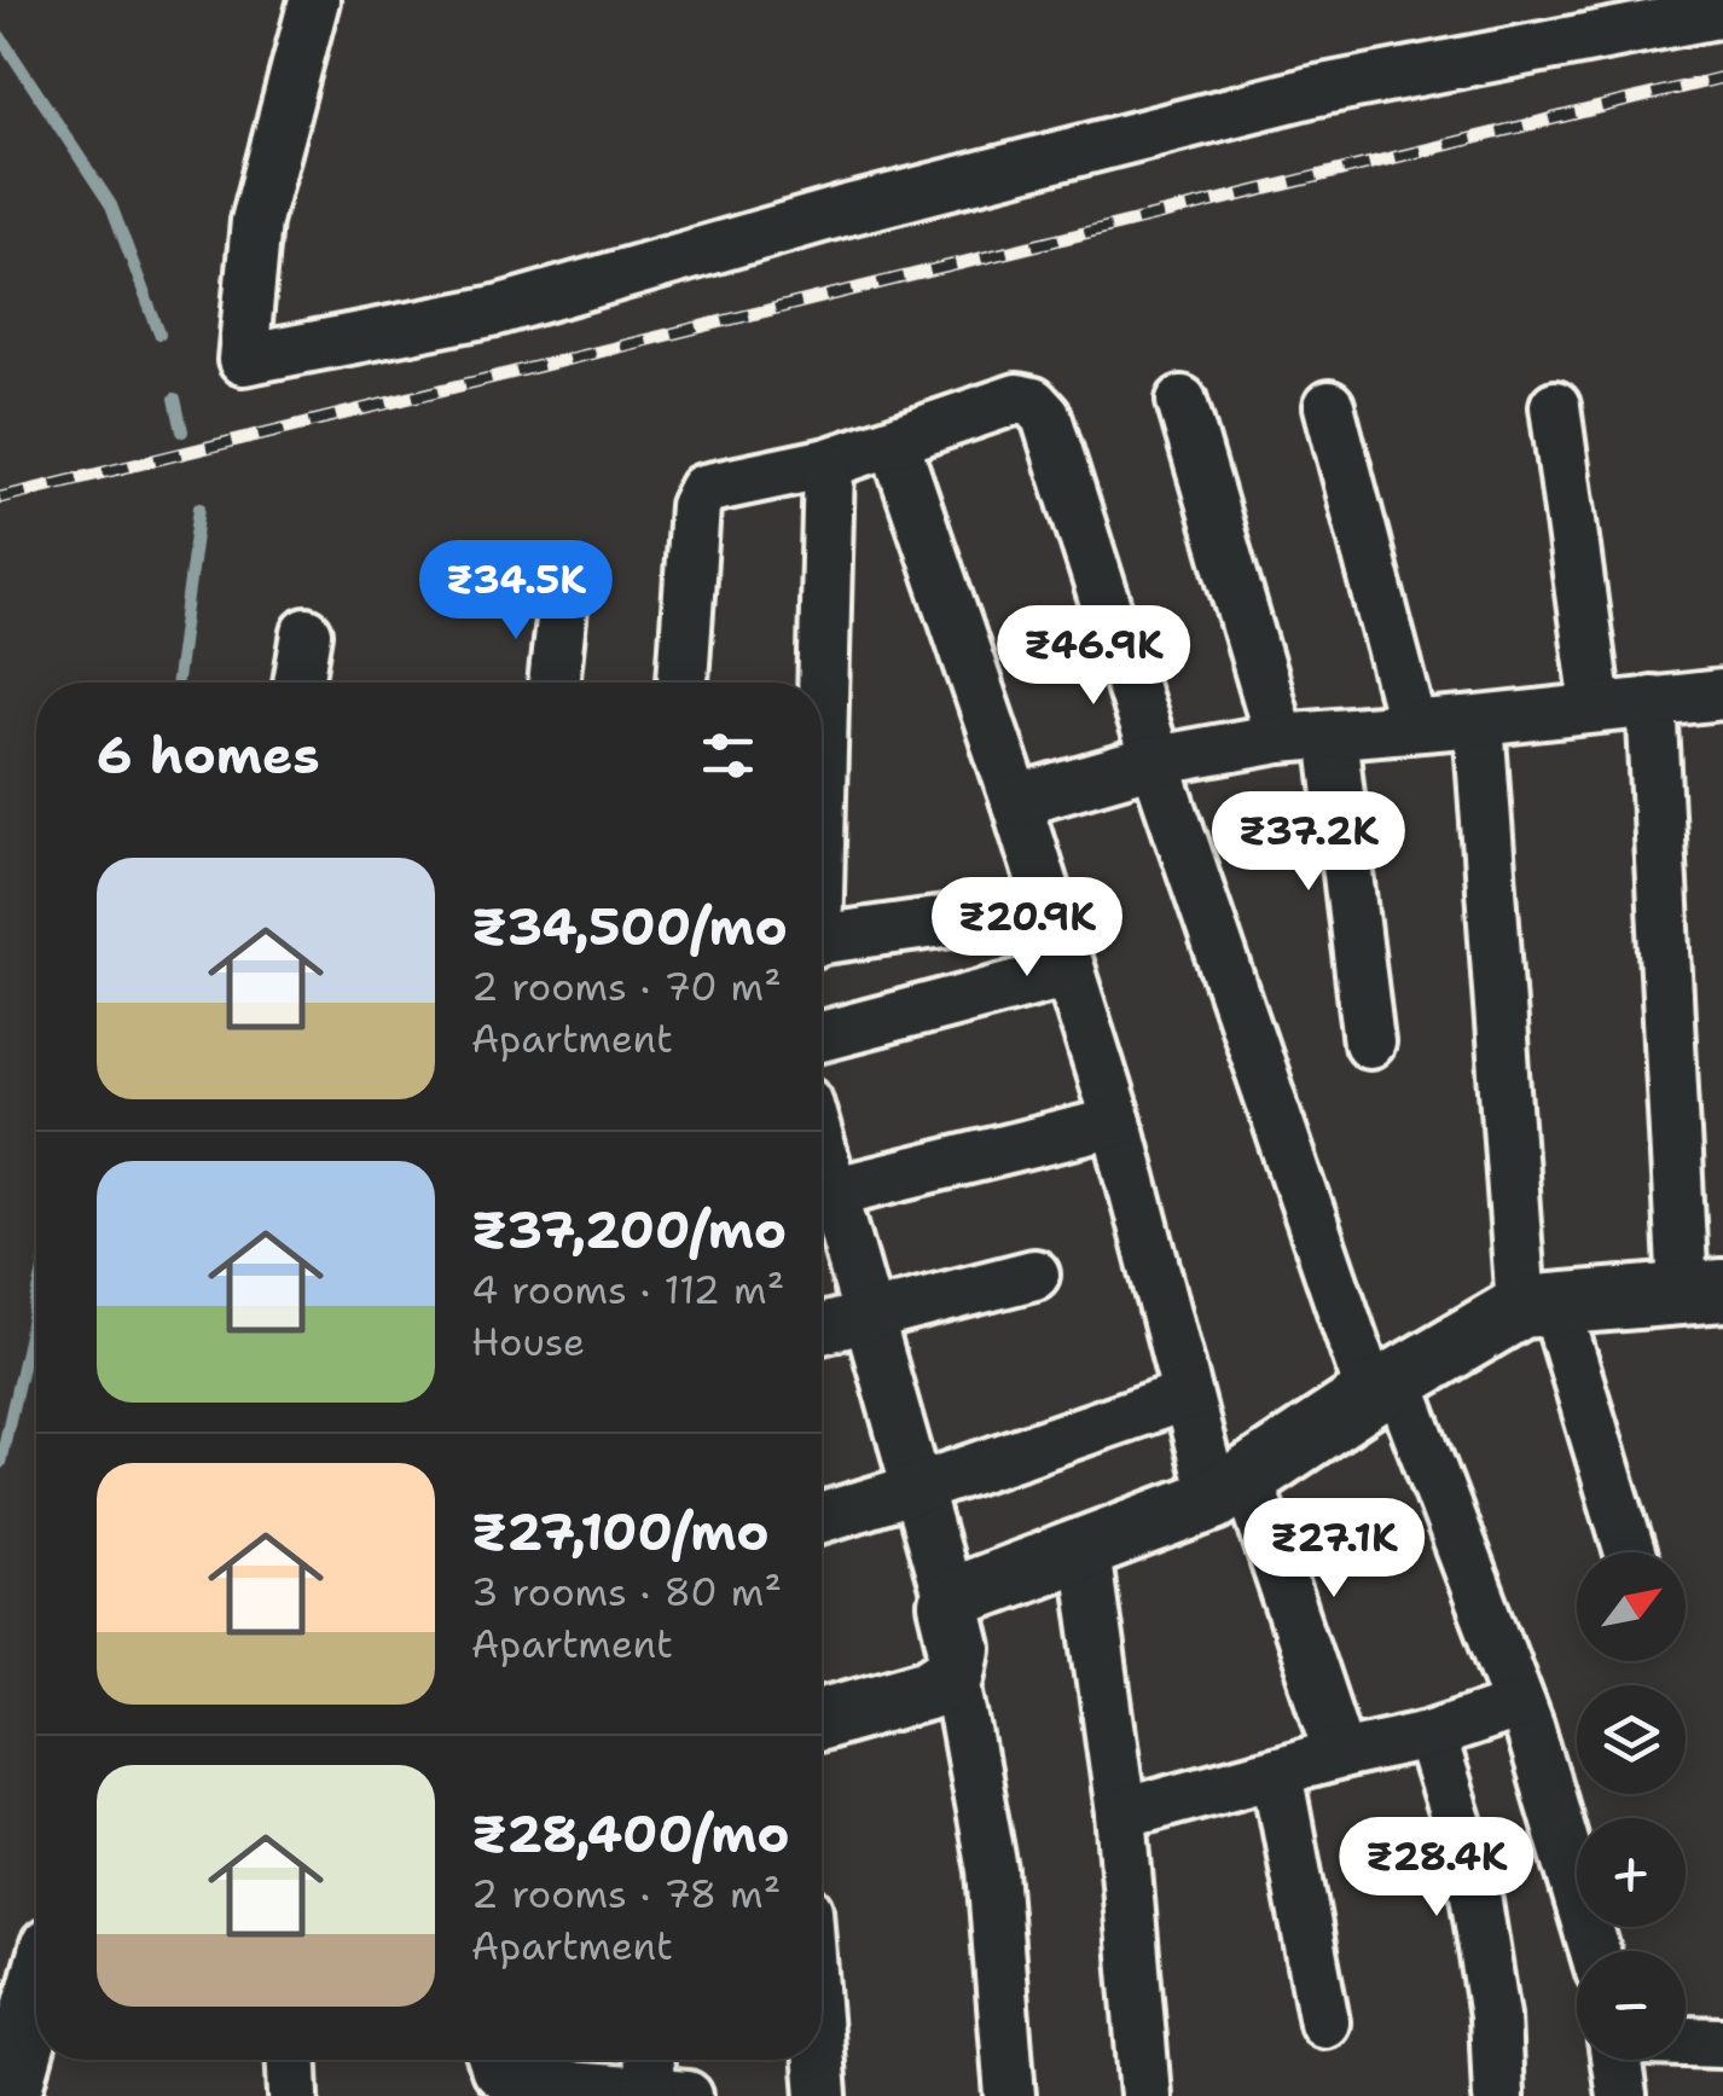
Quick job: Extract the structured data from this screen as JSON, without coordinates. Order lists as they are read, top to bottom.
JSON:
{
  "north": "top right",
  "page": {
    "price": [
      "₹34.5K",
      "₹46.9K",
      "₹37.2K",
      "₹20.9K",
      "₹27.1K",
      "₹28.4K"
    ],
    "heading": "6 homes",
    "list": [
      {
        "name": "₹34,500/mo",
        "note": "2 rooms · 70 m² · Apartment"
      },
      {
        "name": "₹37,200/mo",
        "note": "4 rooms · 112 m² · House"
      },
      {
        "name": "₹27,100/mo",
        "note": "3 rooms · 80 m² · Apartment"
      },
      {
        "name": "₹28,400/mo",
        "note": "2 rooms · 78 m² · Apartment"
      }
    ],
    "map_buttons": ["+", "−"]
  }
}
